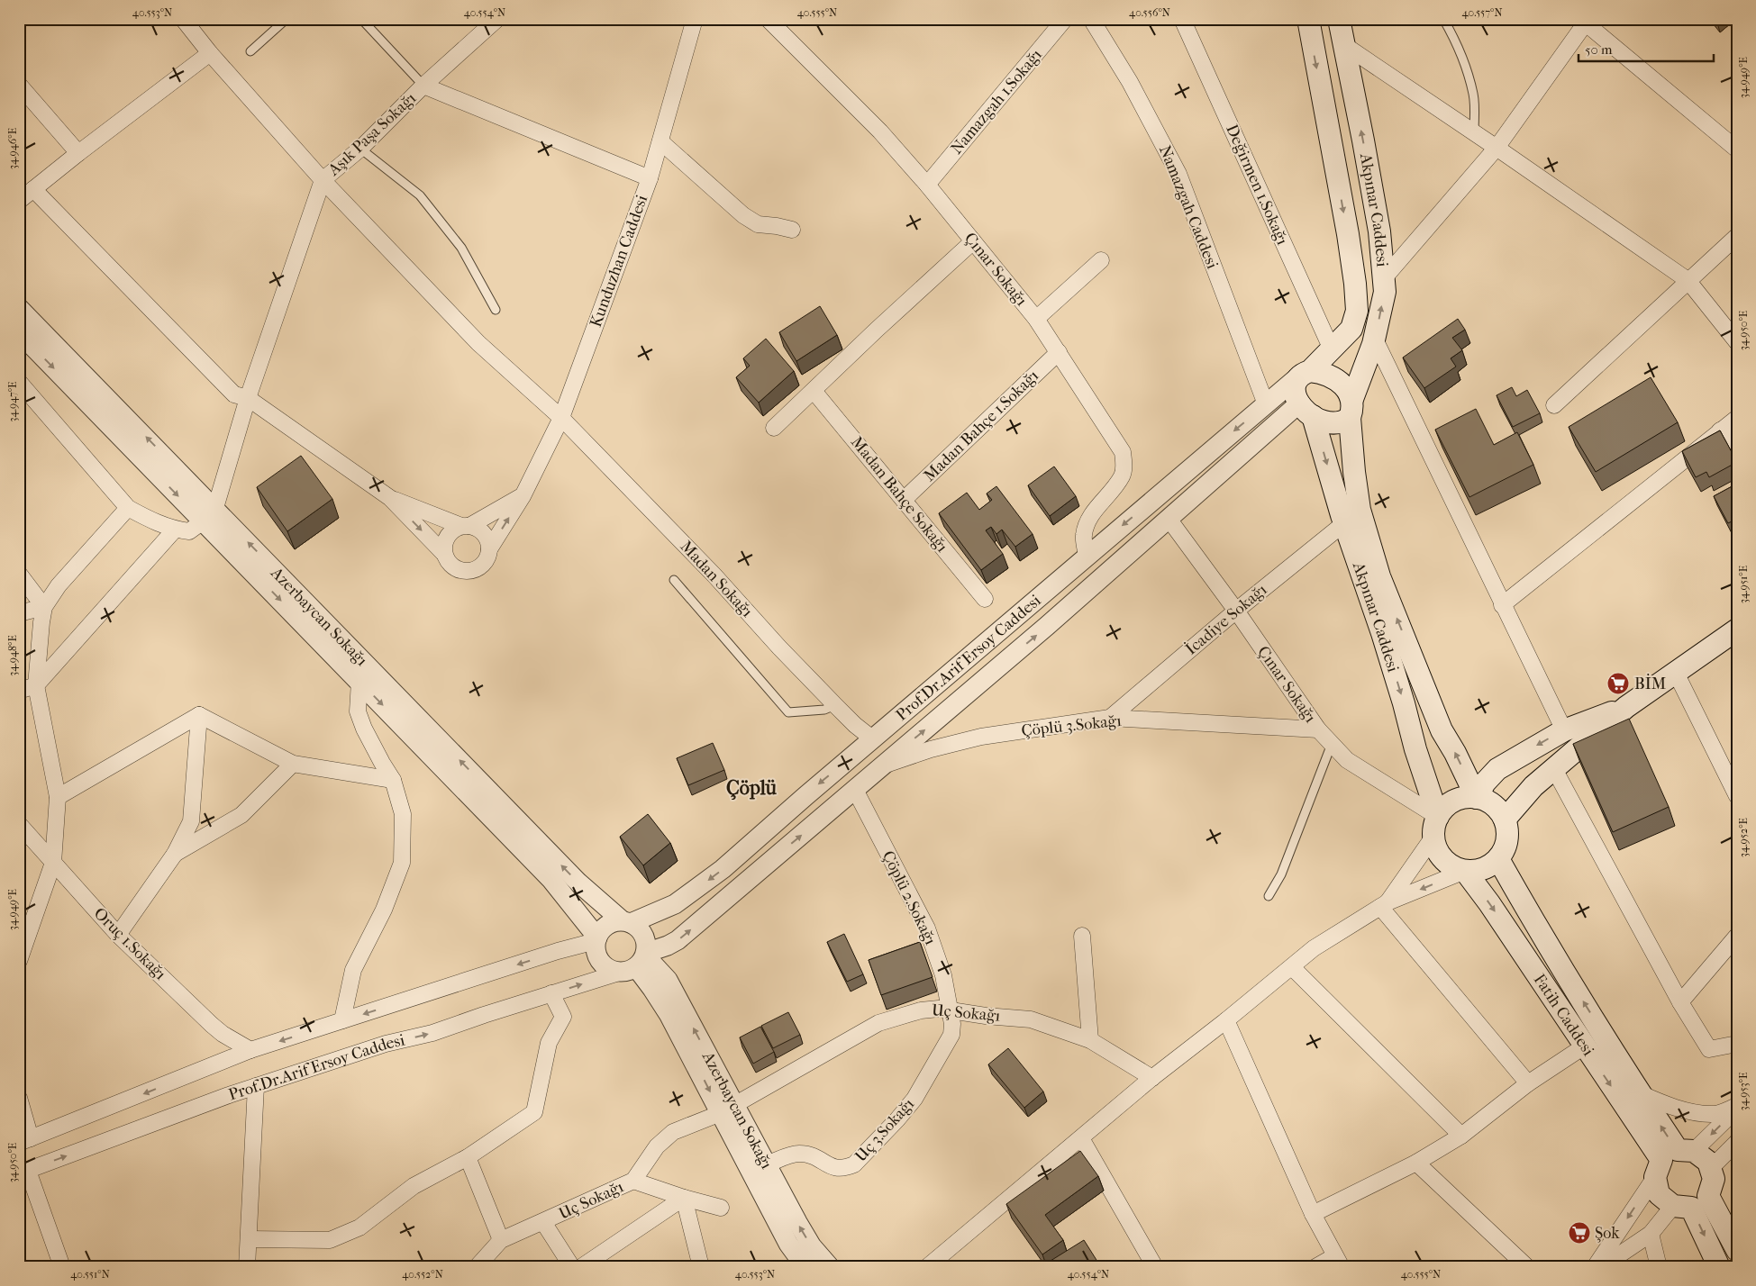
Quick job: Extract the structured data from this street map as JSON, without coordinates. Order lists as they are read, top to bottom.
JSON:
{
  "streets": {
    "main road": ["Akpınar Caddesi", "Fatih Caddesi"],
    "street": [
      "Namazgah 1.Sokağı",
      "Aşık Paşa Sokağı",
      "Değirmen 1.Sokağı",
      "Namazgah Caddesi",
      "Kunduzhan Caddesi",
      "Çınar Sokağı",
      "Madan Bahçe 1.Sokağı",
      "Madan Bahçe Sokağı",
      "Madan Sokağı",
      "Azerbaycan Sokağı",
      "İcadiye Sokağı",
      "Prof.Dr.Arif Ersoy Caddesi",
      "Çöplü 3.Sokağı",
      "Çöplü 2.Sokağı",
      "Oruç 1.Sokağı",
      "Uç Sokağı",
      "Uç 3.Sokağı"
    ]
  },
  "crossings": [
    ["Namazgah 1.Sokağı", "Çınar Sokağı"],
    ["Aşık Paşa Sokağı", "Madan Sokağı"],
    ["Aşık Paşa Sokağı", "Azerbaycan Sokağı"],
    ["Değirmen 1.Sokağı", "Akpınar Caddesi"],
    ["Namazgah Caddesi", "Prof.Dr.Arif Ersoy Caddesi"],
    ["Akpınar Caddesi", "Çınar Sokağı"],
    ["Akpınar Caddesi", "İcadiye Sokağı"],
    ["Akpınar Caddesi", "Prof.Dr.Arif Ersoy Caddesi"],
    ["Akpınar Caddesi", "Fatih Caddesi"],
    ["Kunduzhan Caddesi", "Madan Sokağı"],
    ["Çınar Sokağı", "Madan Bahçe 1.Sokağı"],
    ["Çınar Sokağı", "İcadiye Sokağı"],
    ["Çınar Sokağı", "Prof.Dr.Arif Ersoy Caddesi"],
    ["Çınar Sokağı", "Çöplü 3.Sokağı"],
    ["Çınar Sokağı", "Fatih Caddesi"],
    ["Madan Bahçe 1.Sokağı", "Madan Bahçe Sokağı"],
    ["Madan Sokağı", "Prof.Dr.Arif Ersoy Caddesi"],
    ["Azerbaycan Sokağı", "Prof.Dr.Arif Ersoy Caddesi"],
    ["Azerbaycan Sokağı", "Uç Sokağı"],
    ["Azerbaycan Sokağı", "Uç 3.Sokağı"],
    ["İcadiye Sokağı", "Çöplü 3.Sokağı"],
    ["Prof.Dr.Arif Ersoy Caddesi", "Çöplü 3.Sokağı"],
    ["Prof.Dr.Arif Ersoy Caddesi", "Çöplü 2.Sokağı"],
    ["Prof.Dr.Arif Ersoy Caddesi", "Oruç 1.Sokağı"],
    ["Çöplü 2.Sokağı", "Uç Sokağı"],
    ["Çöplü 2.Sokağı", "Uç 3.Sokağı"],
    ["Uç Sokağı", "Uç 3.Sokağı"]
  ],
  "districts": ["Çöplü"],
  "places": {
    "supermarket": ["BİM", "Şok"]
  },
  "scale_bar": "50 m",
  "coordinates": [
    "40.553°N",
    "40.554°N",
    "40.555°N",
    "40.556°N",
    "40.557°N",
    "34.949°E",
    "34.946°E",
    "34.950°E",
    "34.947°E",
    "34.951°E",
    "34.948°E",
    "34.952°E",
    "34.953°E",
    "40.551°N",
    "40.552°N"
  ]
}
